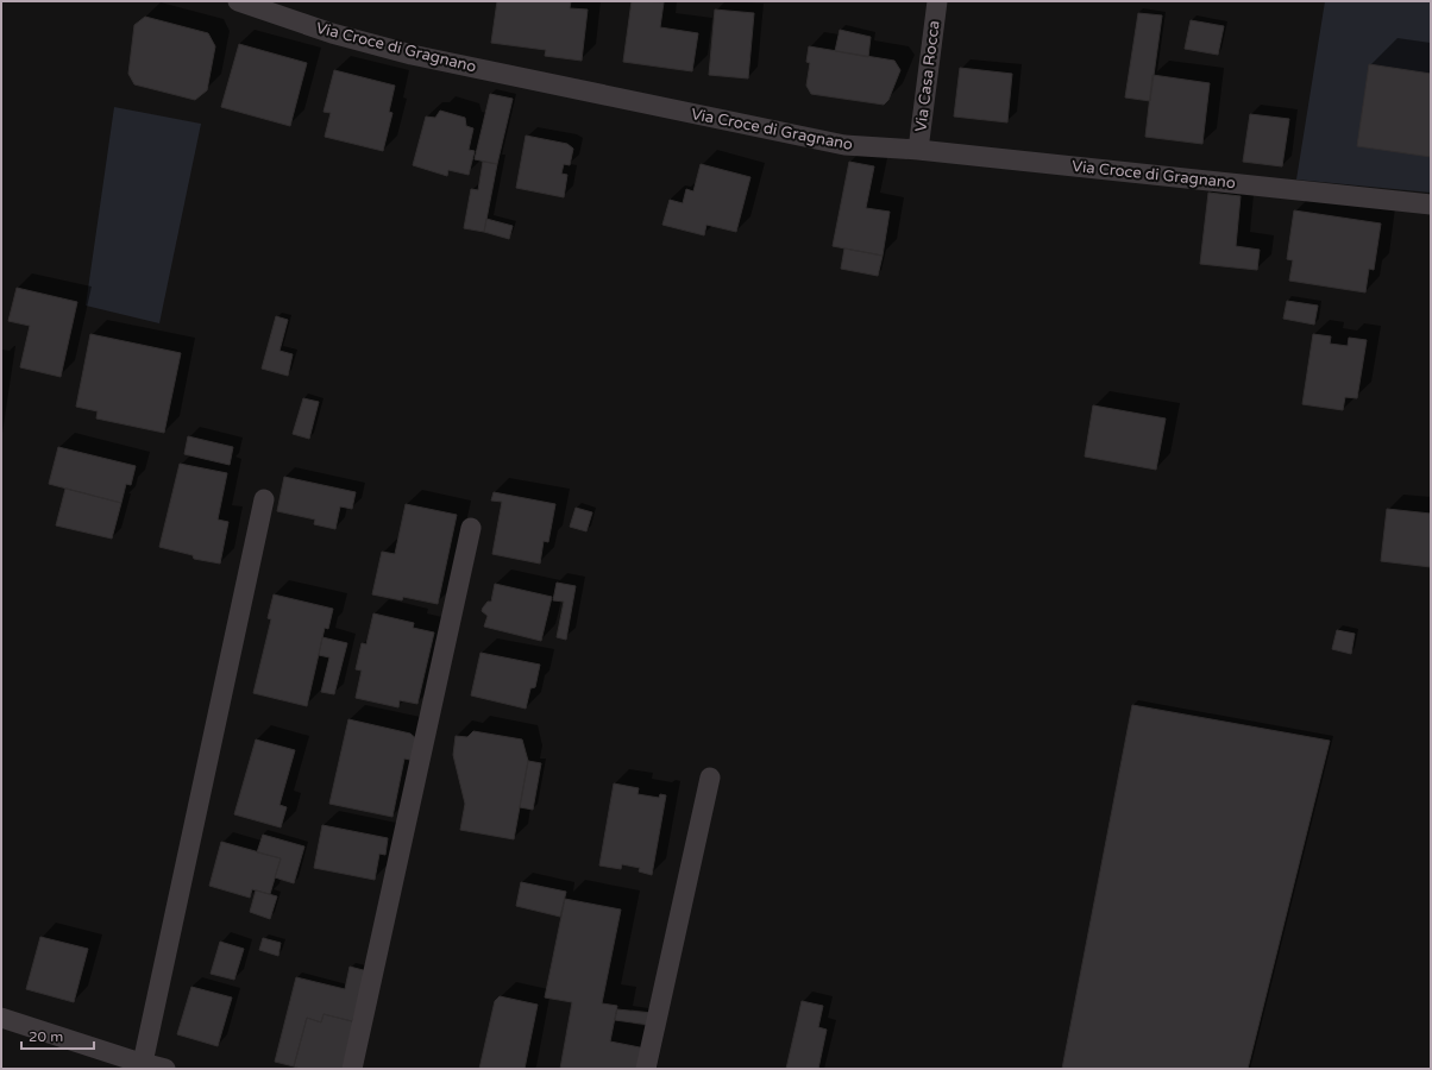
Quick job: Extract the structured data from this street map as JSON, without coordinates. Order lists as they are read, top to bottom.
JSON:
{
  "streets": {
    "street": ["Via Croce di Gragnano", "Via Casa Rocca"]
  },
  "crossings": [
    ["Via Croce di Gragnano", "Via Casa Rocca"]
  ],
  "scale_bar": "20 m"
}
